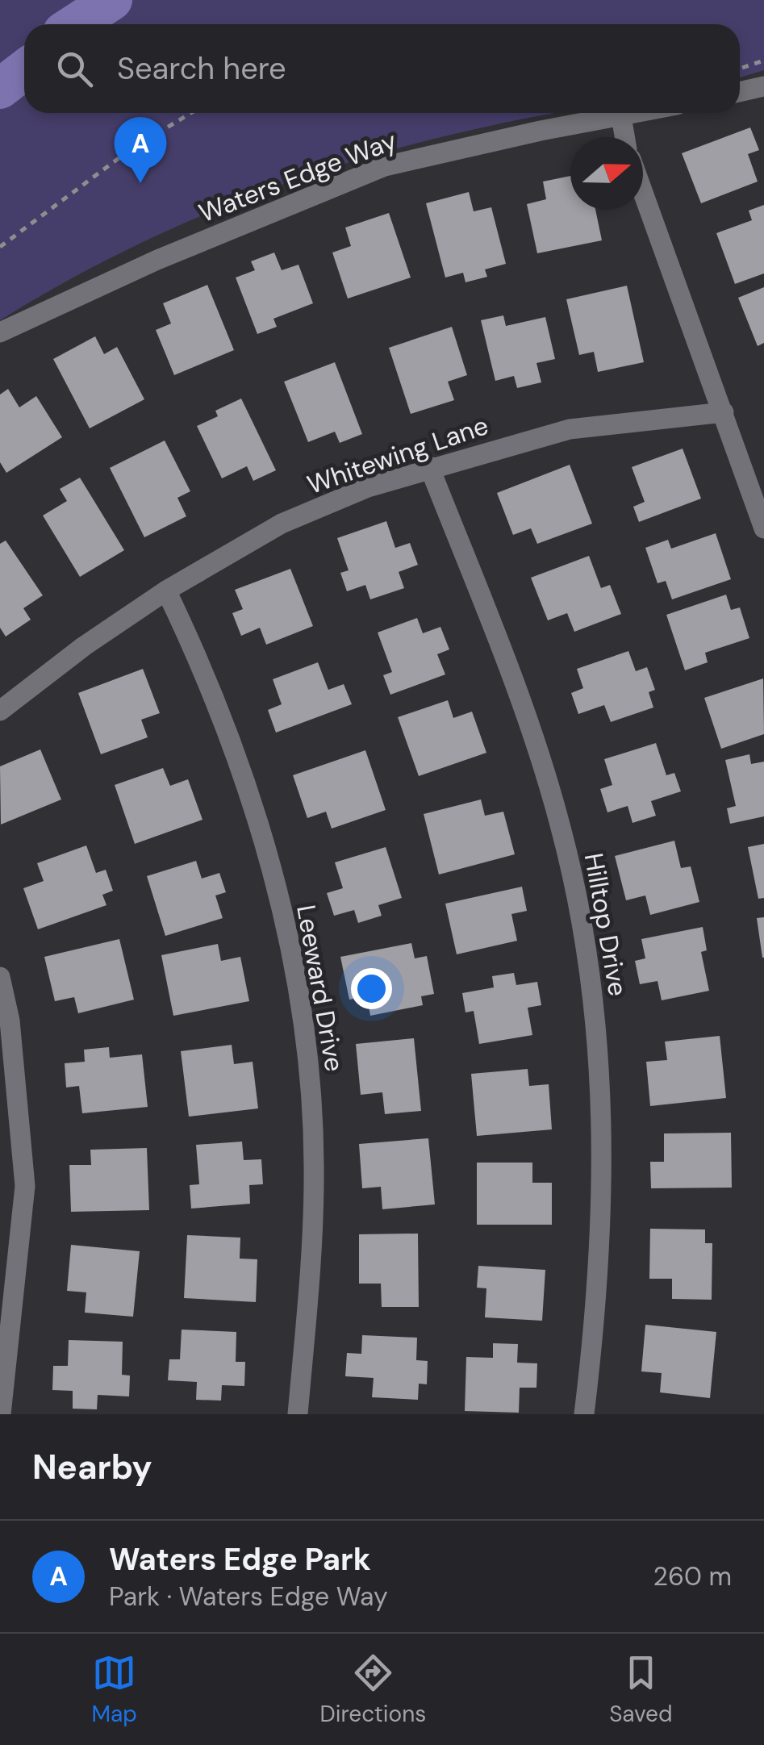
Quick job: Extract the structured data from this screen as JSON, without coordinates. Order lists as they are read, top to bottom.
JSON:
{
  "streets": {
    "street": [
      "Waters Edge Way",
      "Whitewing Lane",
      "Hilltop Drive",
      "Leeward Drive"
    ]
  },
  "crossings": [
    ["Whitewing Lane", "Hilltop Drive"],
    ["Whitewing Lane", "Leeward Drive"]
  ],
  "north": "right",
  "page": {
    "search": "Search here",
    "pins": "A",
    "heading": "Nearby",
    "list": [
      {
        "mark": "A",
        "name": "Waters Edge Park",
        "note": "Park · Waters Edge Way",
        "value": "260 m"
      }
    ],
    "nav": ["Map", "Directions", "Saved"]
  }
}
